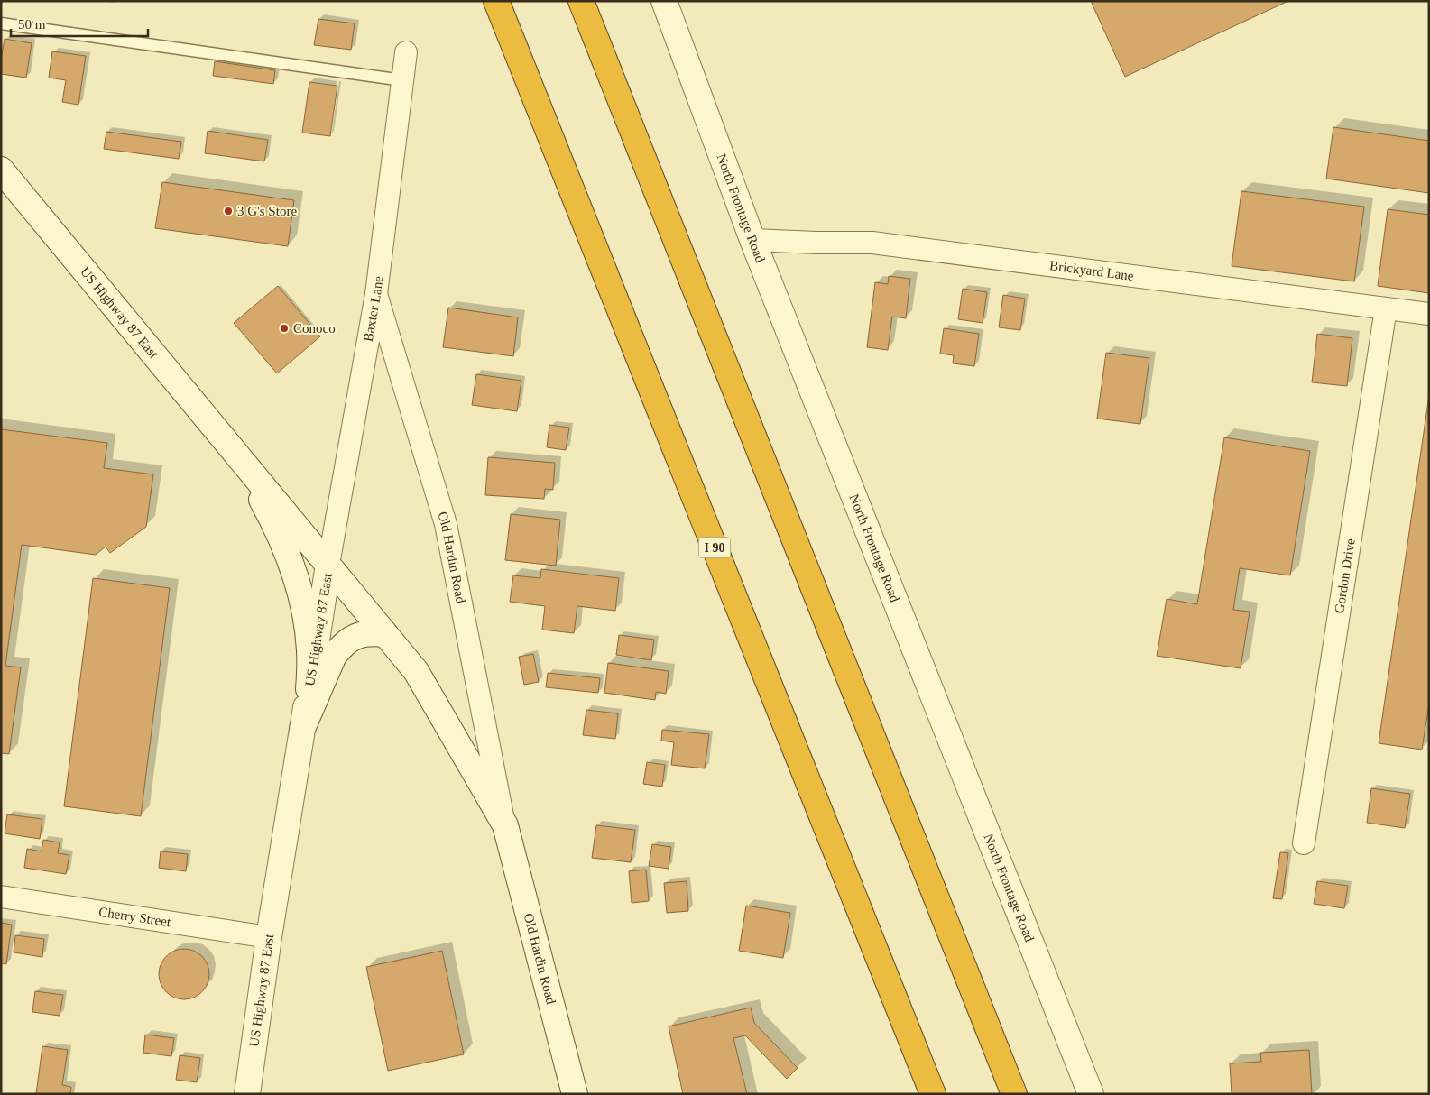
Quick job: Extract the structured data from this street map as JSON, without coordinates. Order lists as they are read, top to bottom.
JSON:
{
  "streets": {
    "highway": ["I 90"],
    "street": [
      "North Frontage Road",
      "Brickyard Lane",
      "Baxter Lane",
      "US Highway 87 East",
      "Old Hardin Road",
      "Gordon Drive",
      "Cherry Street"
    ]
  },
  "crossings": [
    ["North Frontage Road", "Brickyard Lane"],
    ["Brickyard Lane", "Gordon Drive"],
    ["Baxter Lane", "US Highway 87 East"],
    ["Baxter Lane", "Old Hardin Road"],
    ["US Highway 87 East", "Old Hardin Road"],
    ["US Highway 87 East", "Cherry Street"]
  ],
  "places": ["3 G's Store", "Conoco"],
  "scale_bar": "50 m"
}
